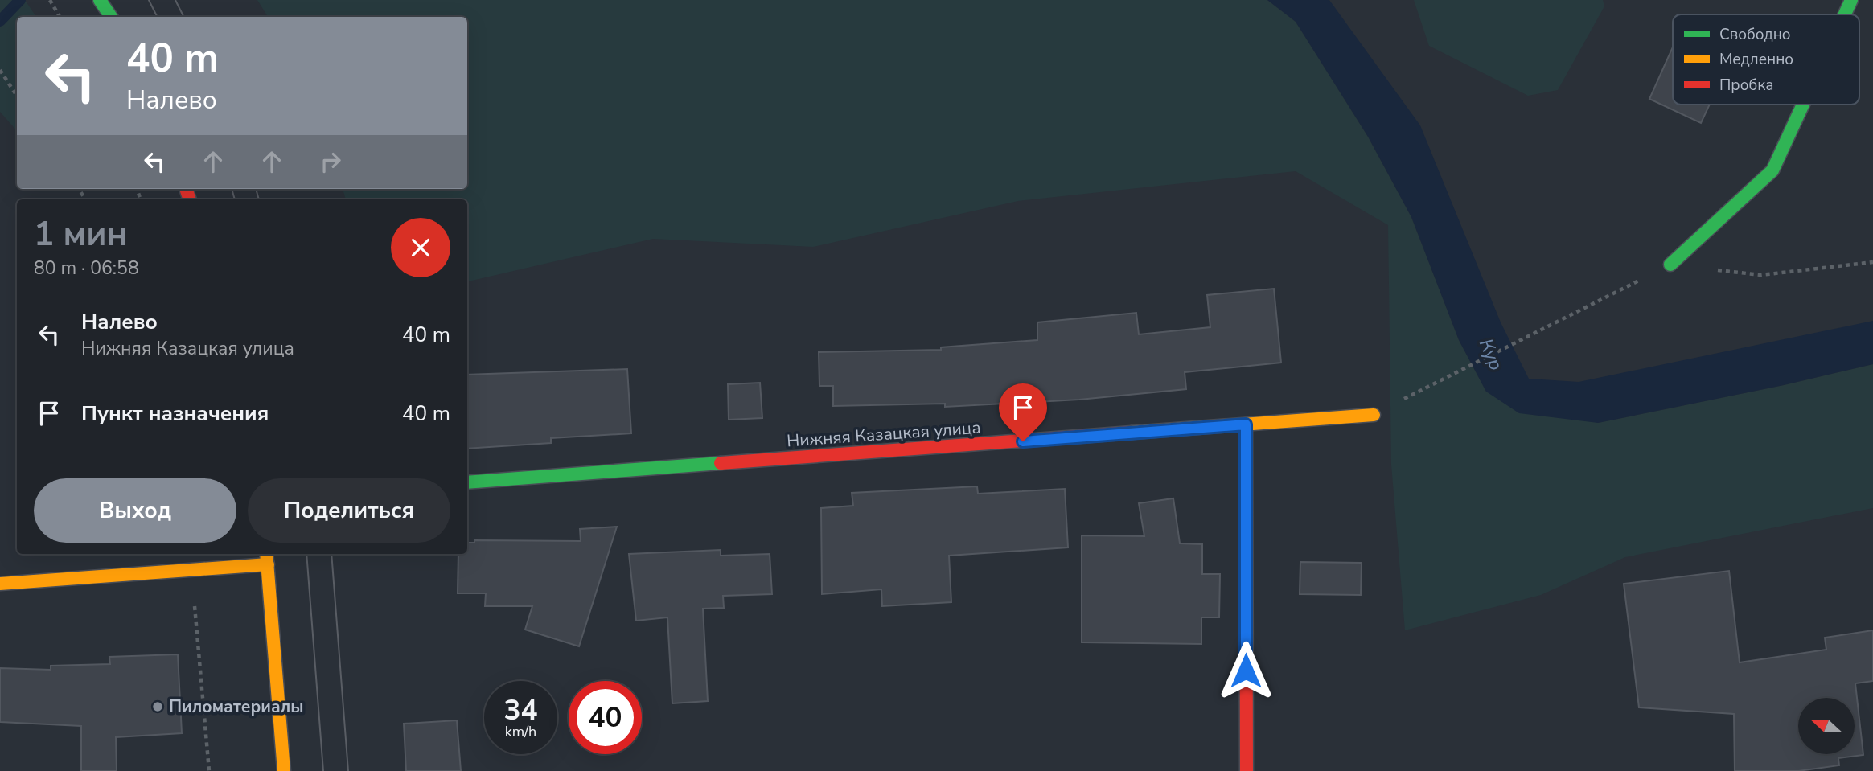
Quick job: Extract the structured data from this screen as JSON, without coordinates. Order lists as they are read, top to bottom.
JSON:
{
  "streets": {
    "street": ["Нижняя Казацкая улица"]
  },
  "water": ["Кур"],
  "places": ["Пиломатериалы"],
  "legend": ["Свободно", "Медленно", "Пробка"],
  "north": "left",
  "page": {
    "turn": ["40 m", "Налево"],
    "heading": ["1 мин", "80 m · 06:58"],
    "list": [
      {
        "name": "Налево",
        "note": "Нижняя Казацкая улица",
        "value": "40 m"
      },
      {
        "name": "Пункт назначения",
        "value": "40 m"
      }
    ],
    "buttons": ["Выход", "Поделиться"],
    "speed": "34 km/h",
    "limit": "40"
  }
}
